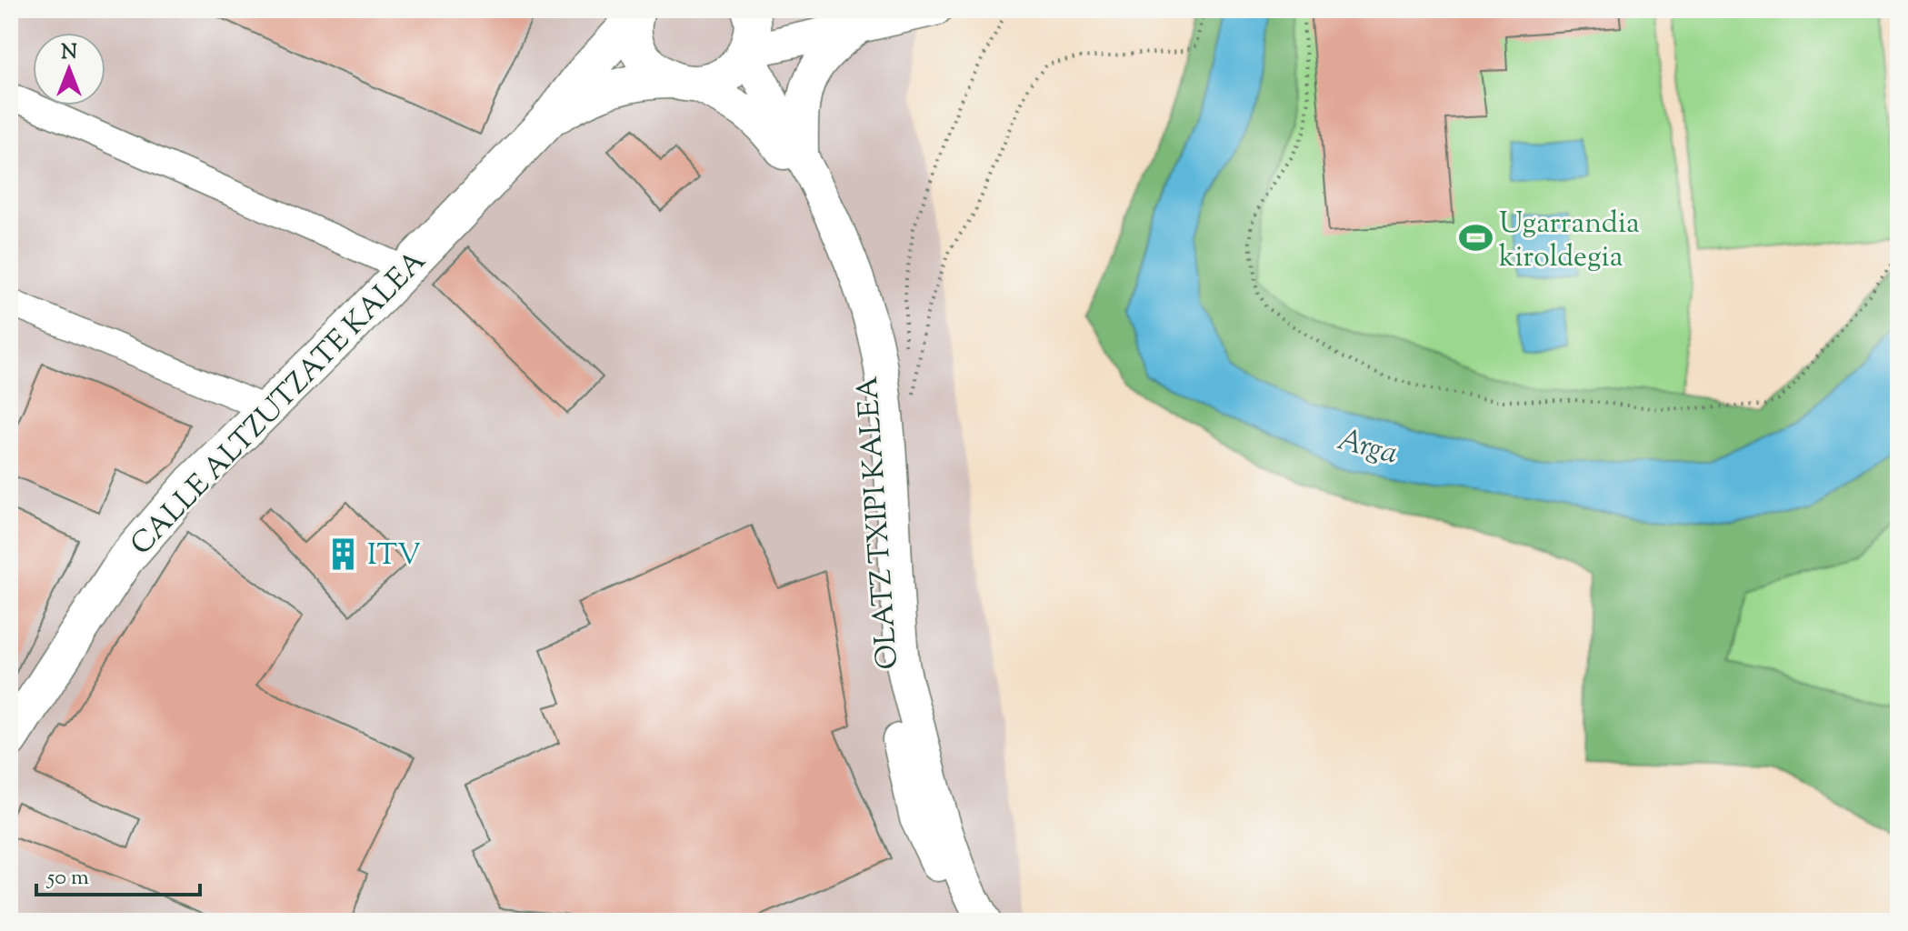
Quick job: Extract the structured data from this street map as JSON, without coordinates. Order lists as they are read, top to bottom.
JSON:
{
  "streets": {
    "main road": ["CALLE ALTZUTZATE KALEA"],
    "street": ["OLATZ TXIPI KALEA"]
  },
  "water": ["Arga"],
  "places": {
    "sports": ["Ugarrandia kiroldegia"],
    "building": ["ITV"]
  },
  "scale_bar": "50 m",
  "north": "top"
}
